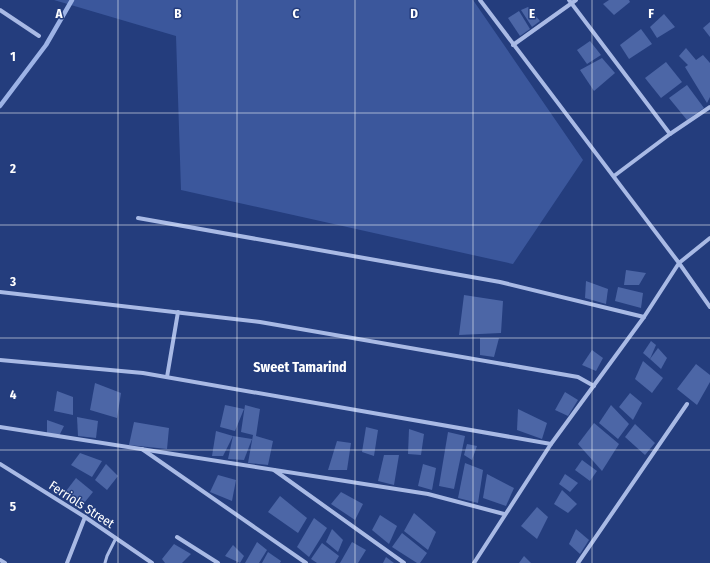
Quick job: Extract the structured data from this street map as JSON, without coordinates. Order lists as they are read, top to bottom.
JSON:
{
  "streets": {
    "street": ["Ferriols Street"]
  },
  "districts": ["Sweet Tamarind"],
  "grid": {
    "columns": [
      "A",
      "B",
      "C",
      "D",
      "E",
      "F"
    ],
    "rows": [
      "1",
      "2",
      "3",
      "4",
      "5"
    ]
  }
}
